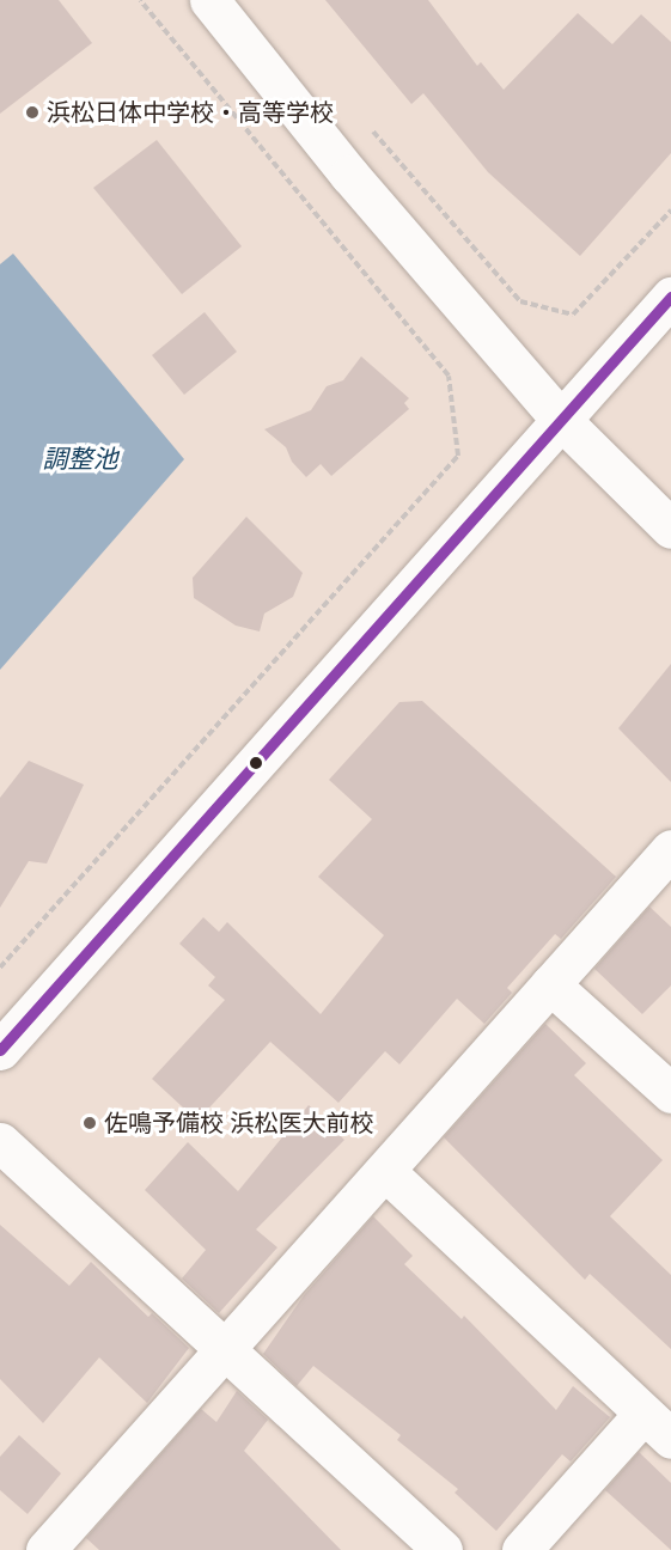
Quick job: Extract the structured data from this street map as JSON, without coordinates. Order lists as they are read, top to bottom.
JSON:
{
  "water": ["調整池"],
  "places": ["浜松日体中学校・高等学校", "佐鳴予備校 浜松医大前校"]
}
